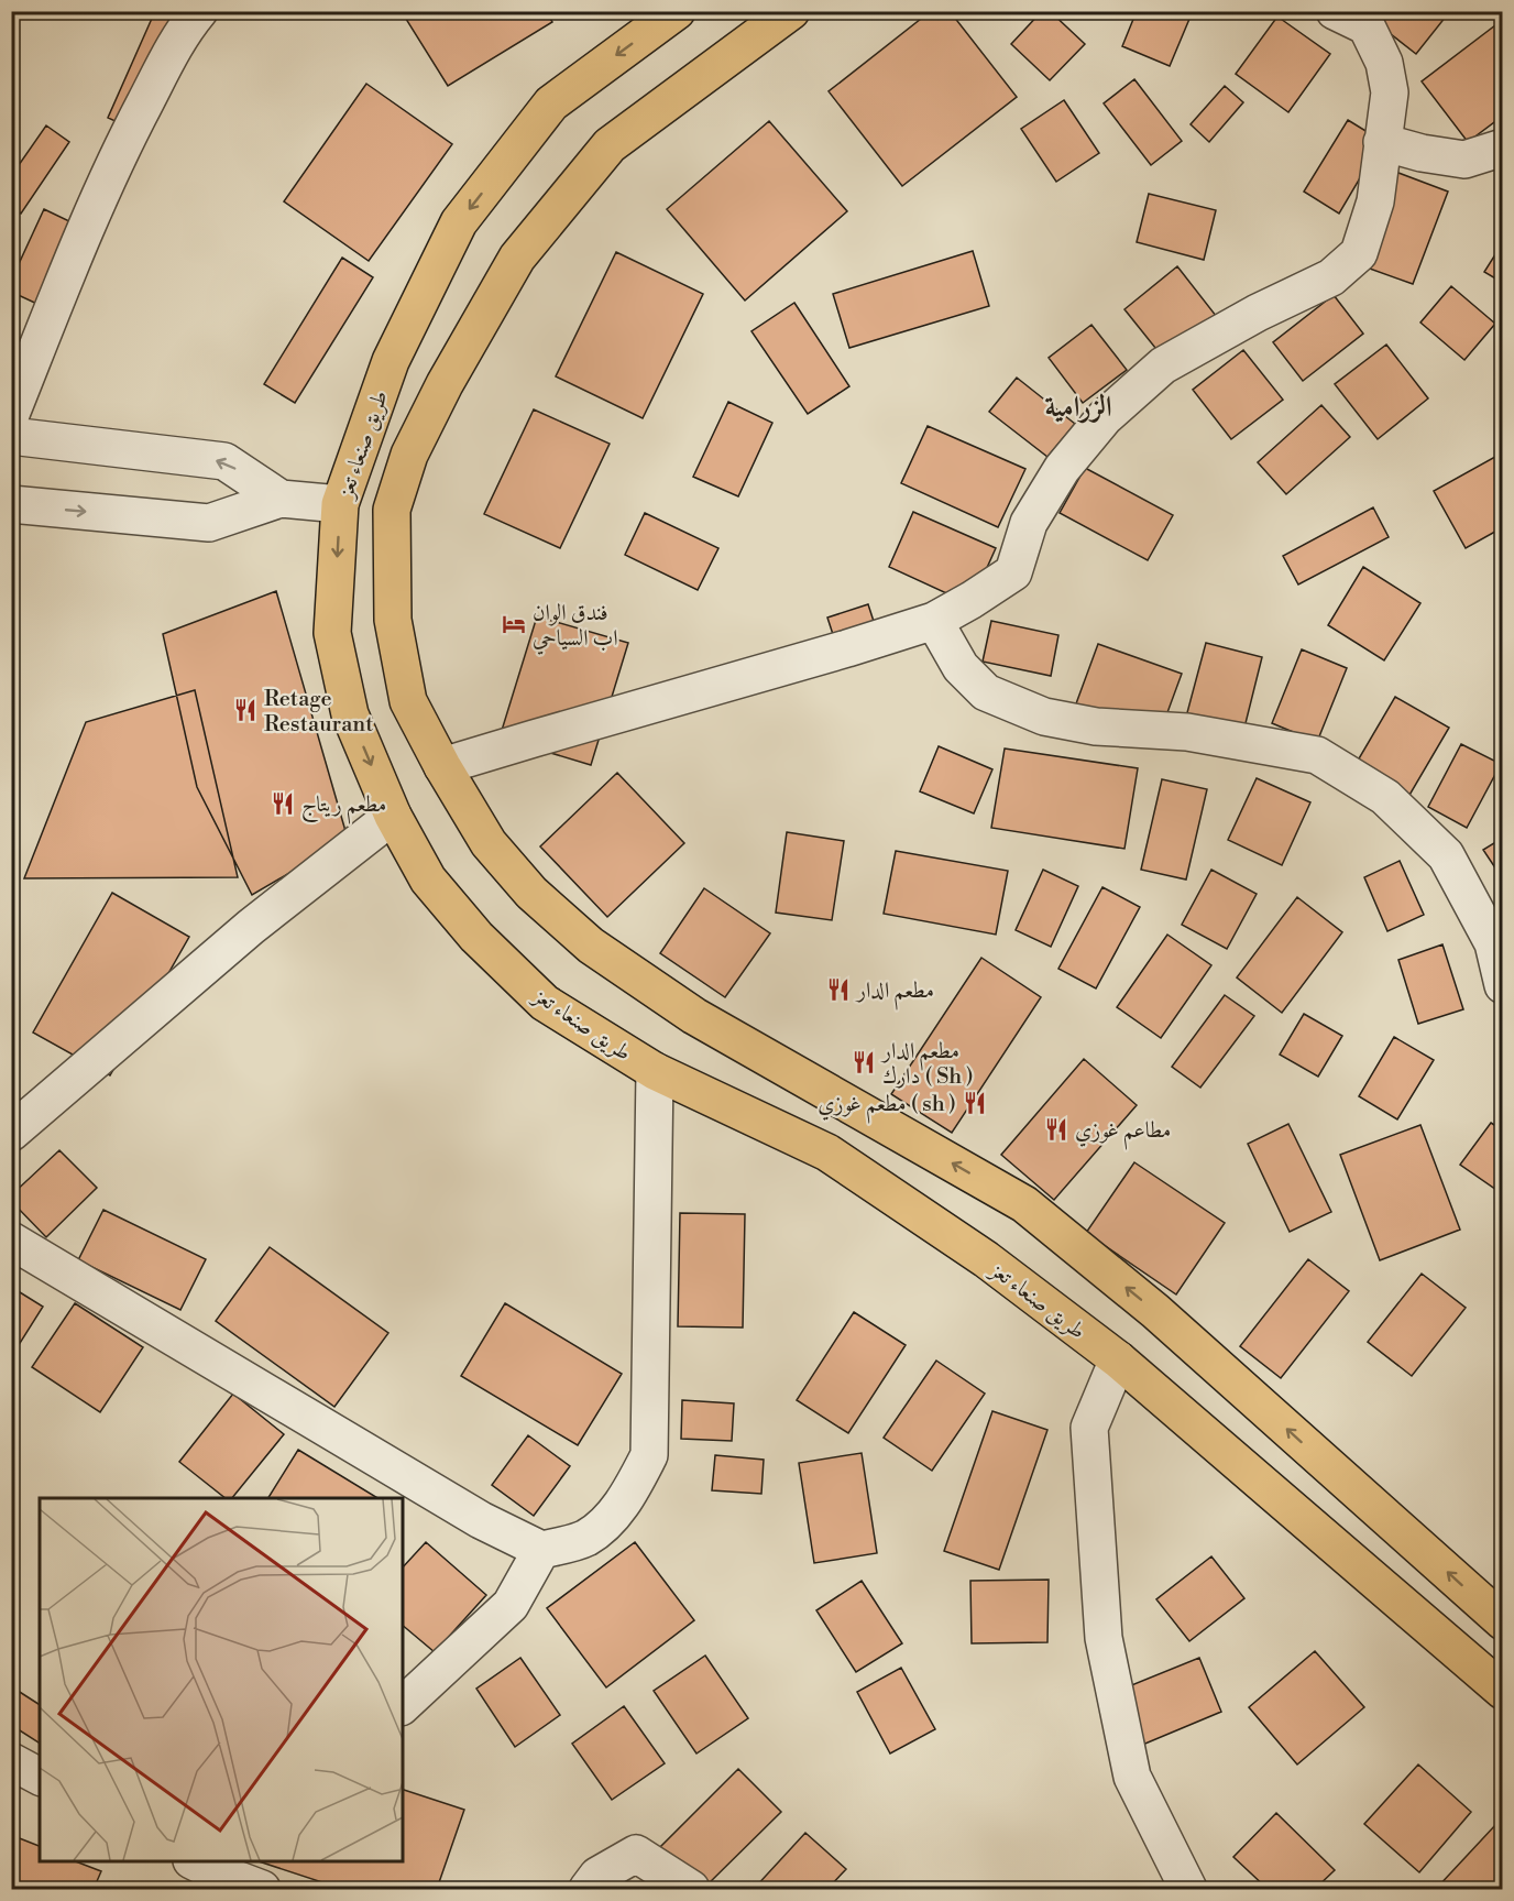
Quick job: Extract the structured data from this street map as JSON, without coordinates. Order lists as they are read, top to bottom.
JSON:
{
  "streets": {
    "highway": ["طريق صنعاء تعز"]
  },
  "districts": ["الزرامية"],
  "places": {
    "hotel": ["فندق الوان اب السياحي"],
    "restaurant": [
      "Retage Restaurant",
      "مطعم ريتاج",
      "مطعم الدار",
      "مطعم الدار دارك ( Sh )",
      "مطعم غوزي ( sh )",
      "مطاعم غوزي"
    ]
  }
}
